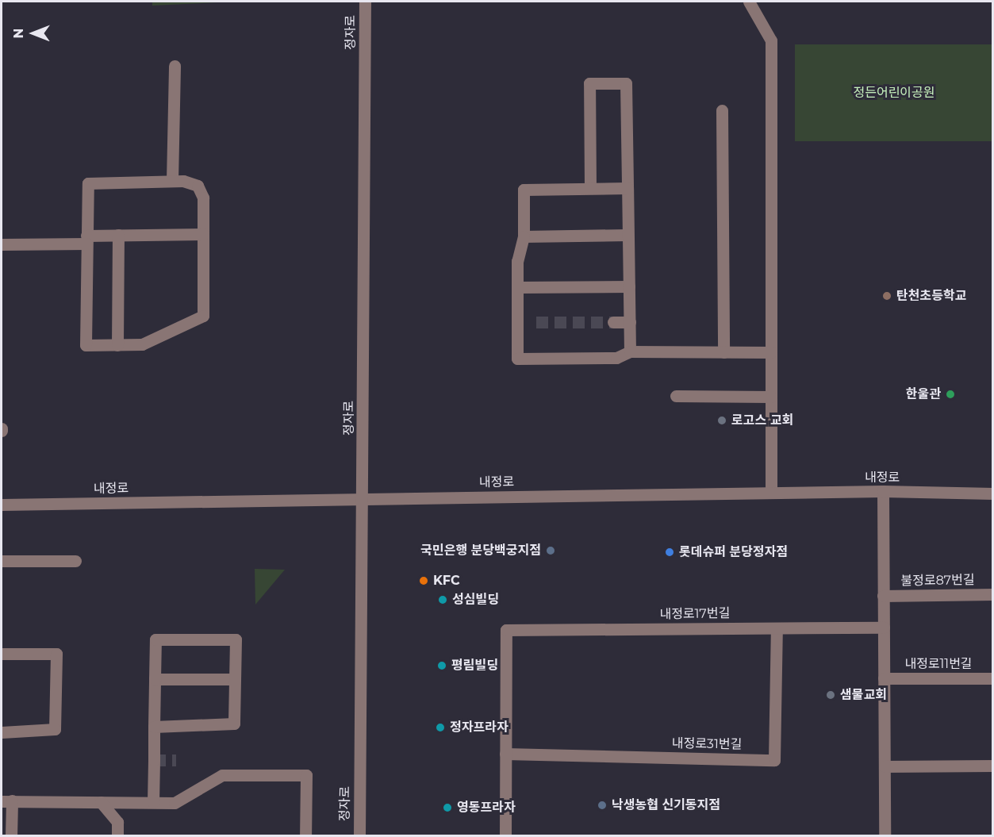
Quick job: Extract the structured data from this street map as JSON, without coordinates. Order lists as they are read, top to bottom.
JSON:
{
  "streets": {
    "street": [
      "정자로",
      "내정로",
      "불정로87번길",
      "내정로17번길",
      "내정로11번길",
      "내정로31번길"
    ]
  },
  "crossings": [
    ["정자로", "내정로"],
    ["내정로17번길", "내정로31번길"]
  ],
  "parks": ["정든어린이공원"],
  "places": [
    "탄천초등학교",
    "한울관",
    "로고스 교회",
    "국민은행 분당백궁지점",
    "롯데슈퍼 분당정자점",
    "KFC",
    "성심빌딩",
    "평림빌딩",
    "샘물교회",
    "정자프라자",
    "낙생농협 신기동지점",
    "영동프라자"
  ],
  "north": "left"
}
